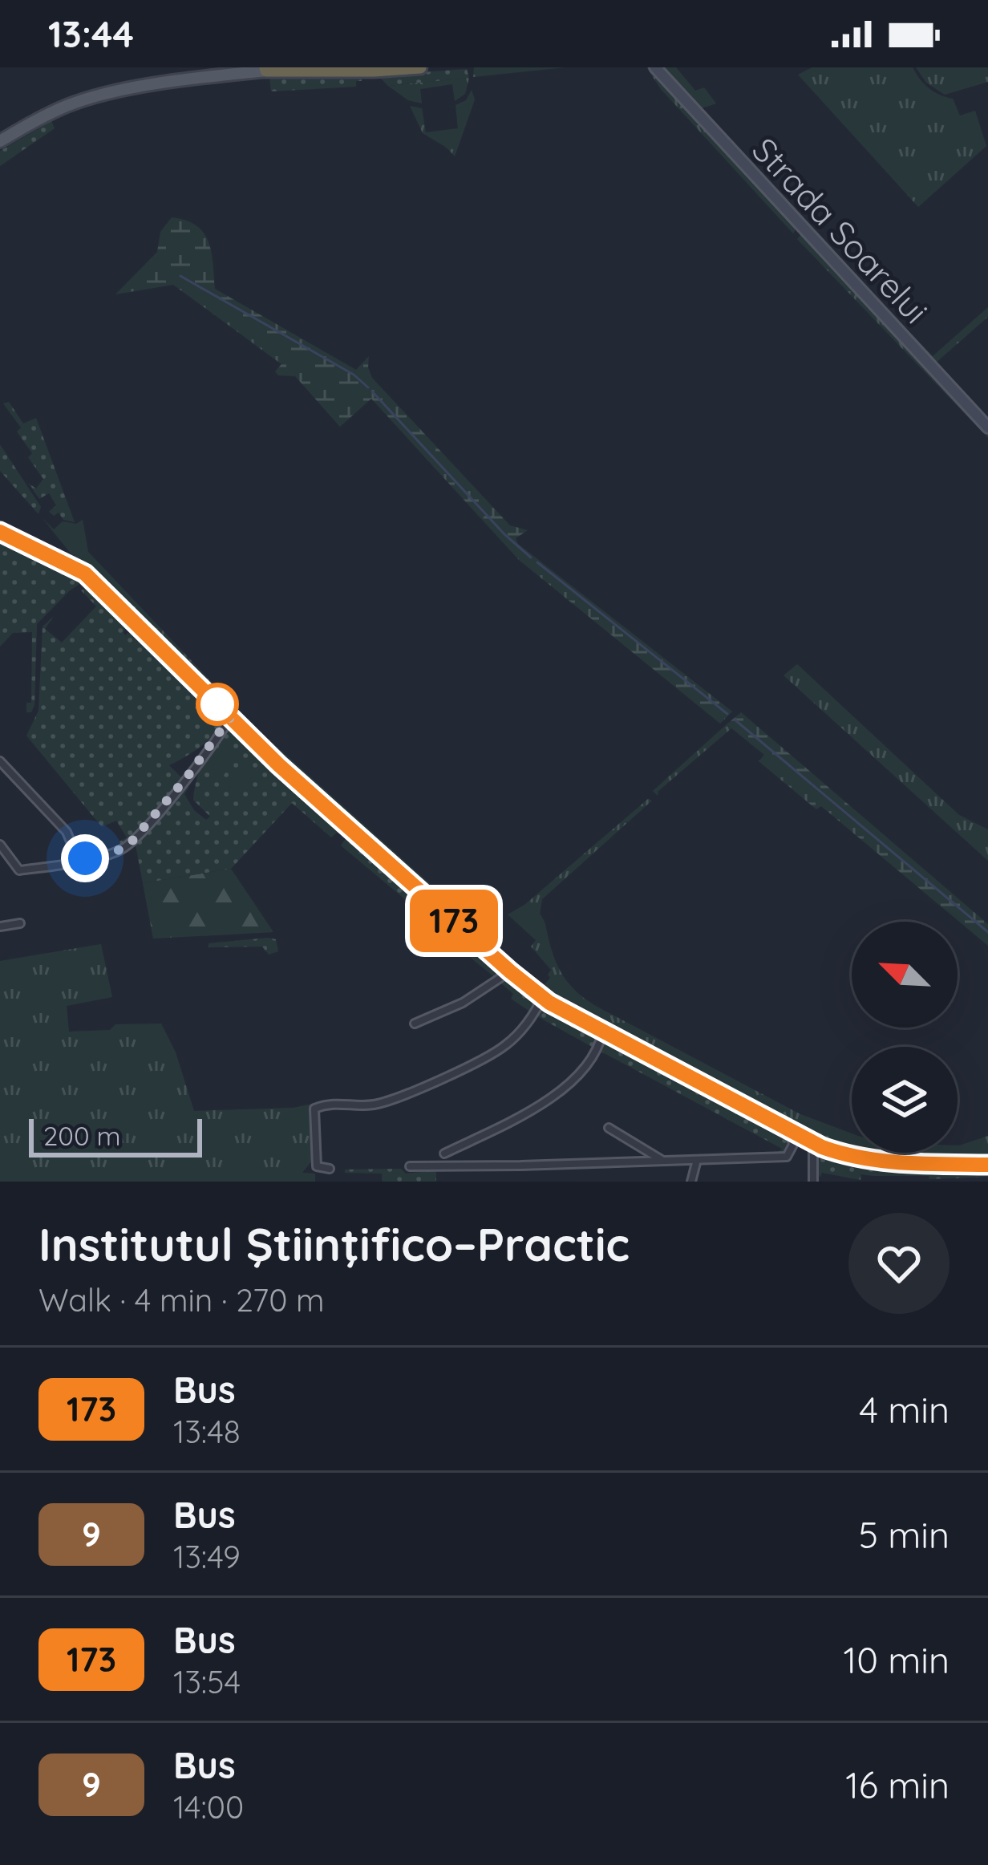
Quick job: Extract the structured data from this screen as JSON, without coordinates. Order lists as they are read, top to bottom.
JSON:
{
  "streets": {
    "street": ["Strada Soarelui"]
  },
  "lines": ["bus line 173"],
  "scale_bar": "200 m",
  "north": "top left",
  "page": {
    "status": "13:44",
    "on_map": "173",
    "scale": "200 m",
    "heading": ["Institutul Ştiinţifico–Practic", "Walk · 4 min · 270 m"],
    "list": [
      {
        "mark": "173",
        "name": "Bus",
        "note": "13:48",
        "value": "4 min"
      },
      {
        "mark": "9",
        "name": "Bus",
        "note": "13:49",
        "value": "5 min"
      },
      {
        "mark": "173",
        "name": "Bus",
        "note": "13:54",
        "value": "10 min"
      },
      {
        "mark": "9",
        "name": "Bus",
        "note": "14:00",
        "value": "16 min"
      }
    ]
  }
}
